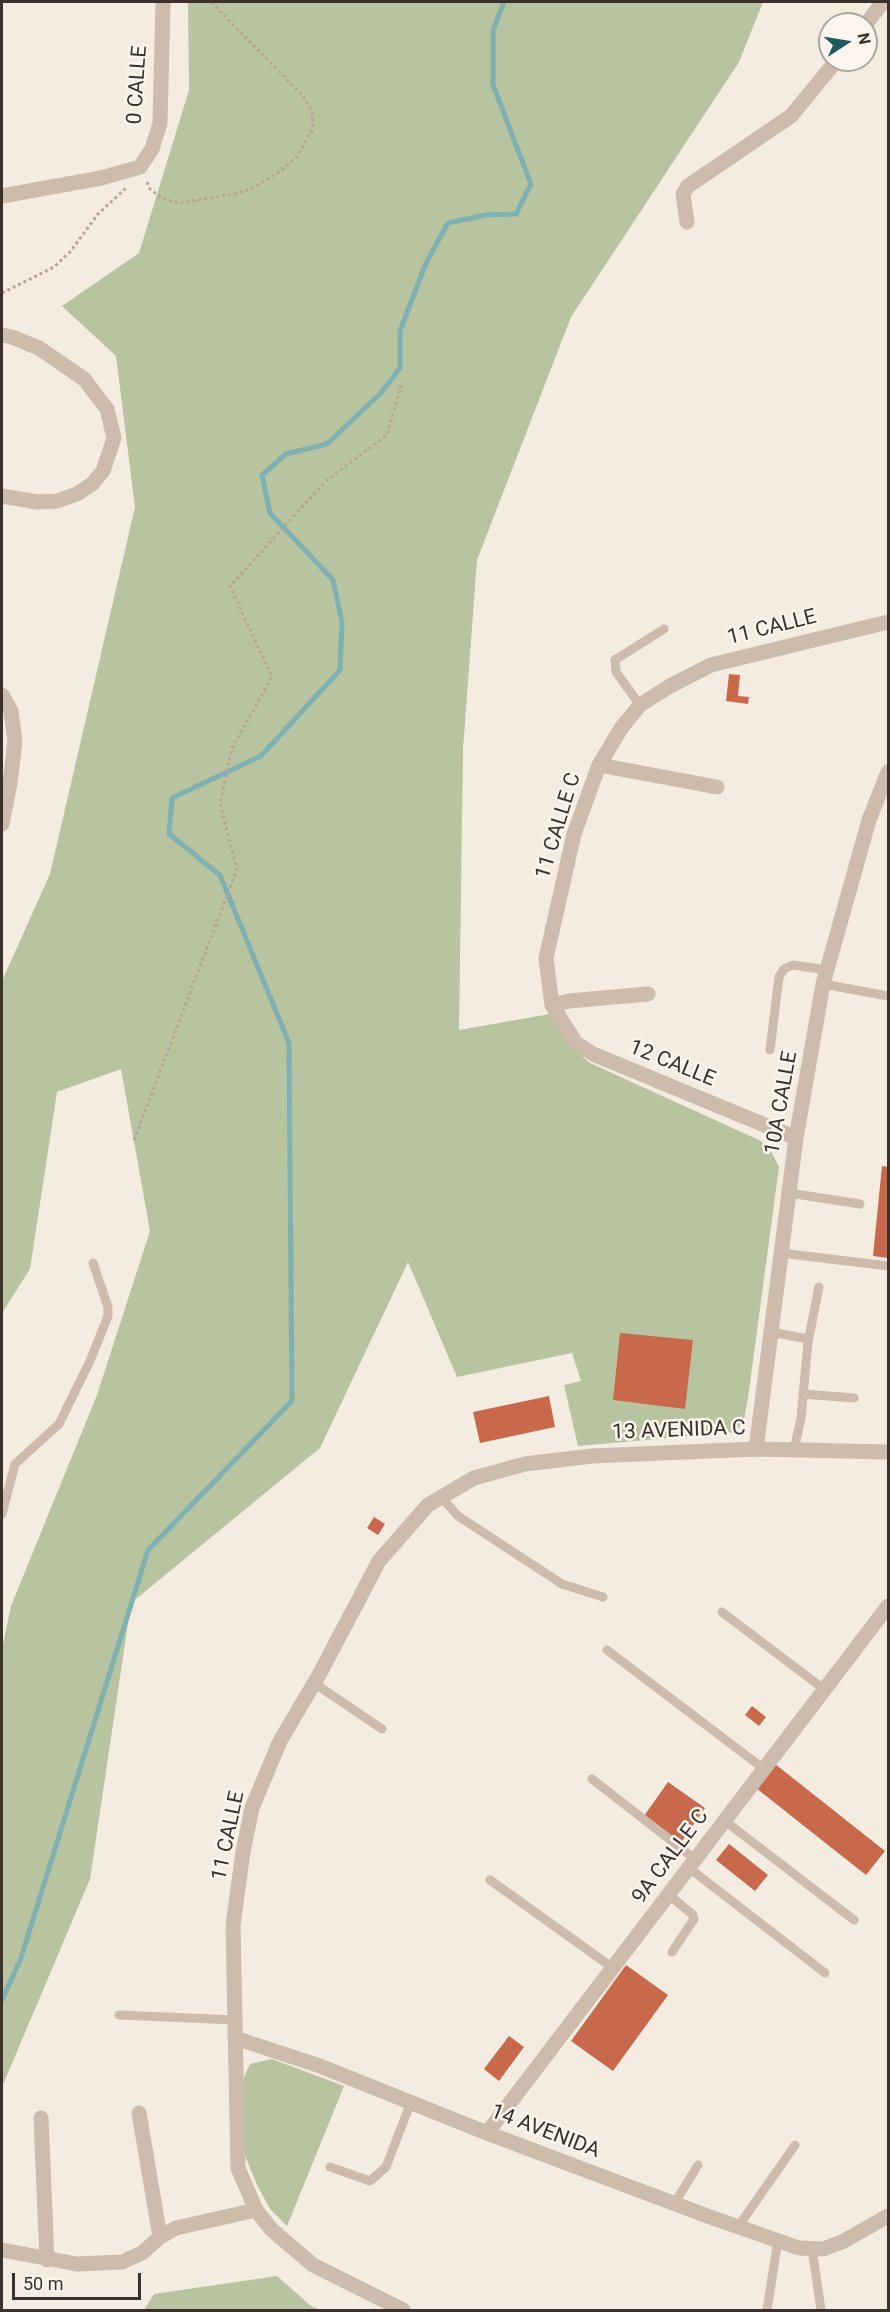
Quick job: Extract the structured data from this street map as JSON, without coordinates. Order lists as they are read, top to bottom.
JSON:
{
  "streets": {
    "street": [
      "0 CALLE",
      "11 CALLE",
      "11 CALLE C",
      "12 CALLE",
      "10A CALLE",
      "13 AVENIDA C",
      "9A CALLE C",
      "14 AVENIDA"
    ]
  },
  "crossings": [
    ["11 CALLE", "11 CALLE C"],
    ["11 CALLE", "13 AVENIDA C"],
    ["11 CALLE", "14 AVENIDA"],
    ["11 CALLE C", "12 CALLE"],
    ["12 CALLE", "10A CALLE"],
    ["10A CALLE", "13 AVENIDA C"],
    ["9A CALLE C", "14 AVENIDA"]
  ],
  "scale_bar": "50 m",
  "north": "right"
}
